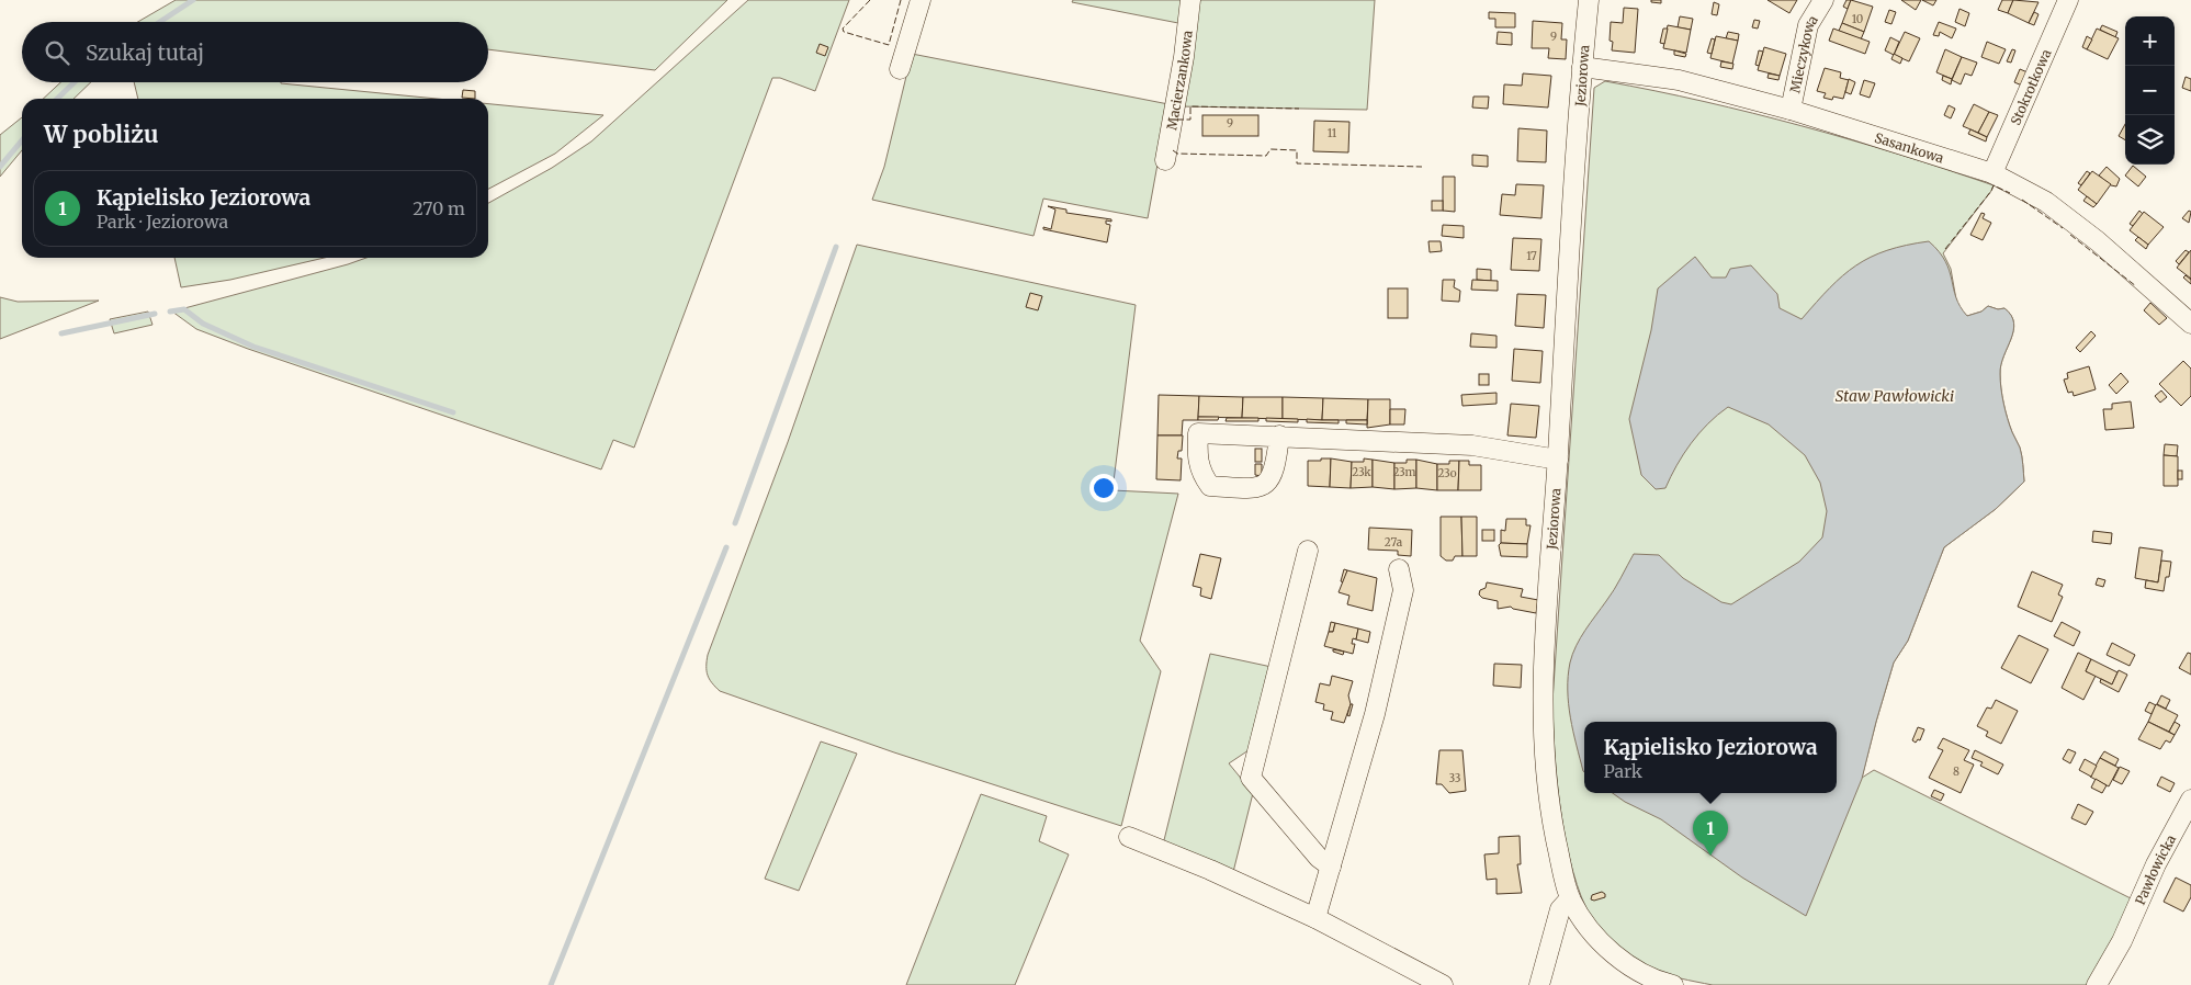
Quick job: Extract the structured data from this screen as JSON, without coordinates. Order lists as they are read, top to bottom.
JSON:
{
  "streets": {
    "street": [
      "Mieczykowa",
      "Jeziorowa",
      "Macierzankowa",
      "Stokrotkowa",
      "Sasankowa",
      "Pawłowicka"
    ]
  },
  "crossings": [
    ["Mieczykowa", "Sasankowa"],
    ["Jeziorowa", "Sasankowa"],
    ["Stokrotkowa", "Sasankowa"]
  ],
  "water": ["Staw Pawłowicki"],
  "house_numbers": [
    "10",
    "9",
    "9",
    "11",
    "17",
    "23k",
    "23m",
    "23o",
    "27a",
    "8",
    "33"
  ],
  "page": {
    "map_buttons": ["+", "−"],
    "search": "Szukaj tutaj",
    "heading": "W pobliżu",
    "list": [
      {
        "mark": "1",
        "name": "Kąpielisko Jeziorowa",
        "note": "Park · Jeziorowa",
        "value": "270 m"
      }
    ],
    "popup": ["Kąpielisko Jeziorowa", "Park"],
    "pins": "1"
  }
}
